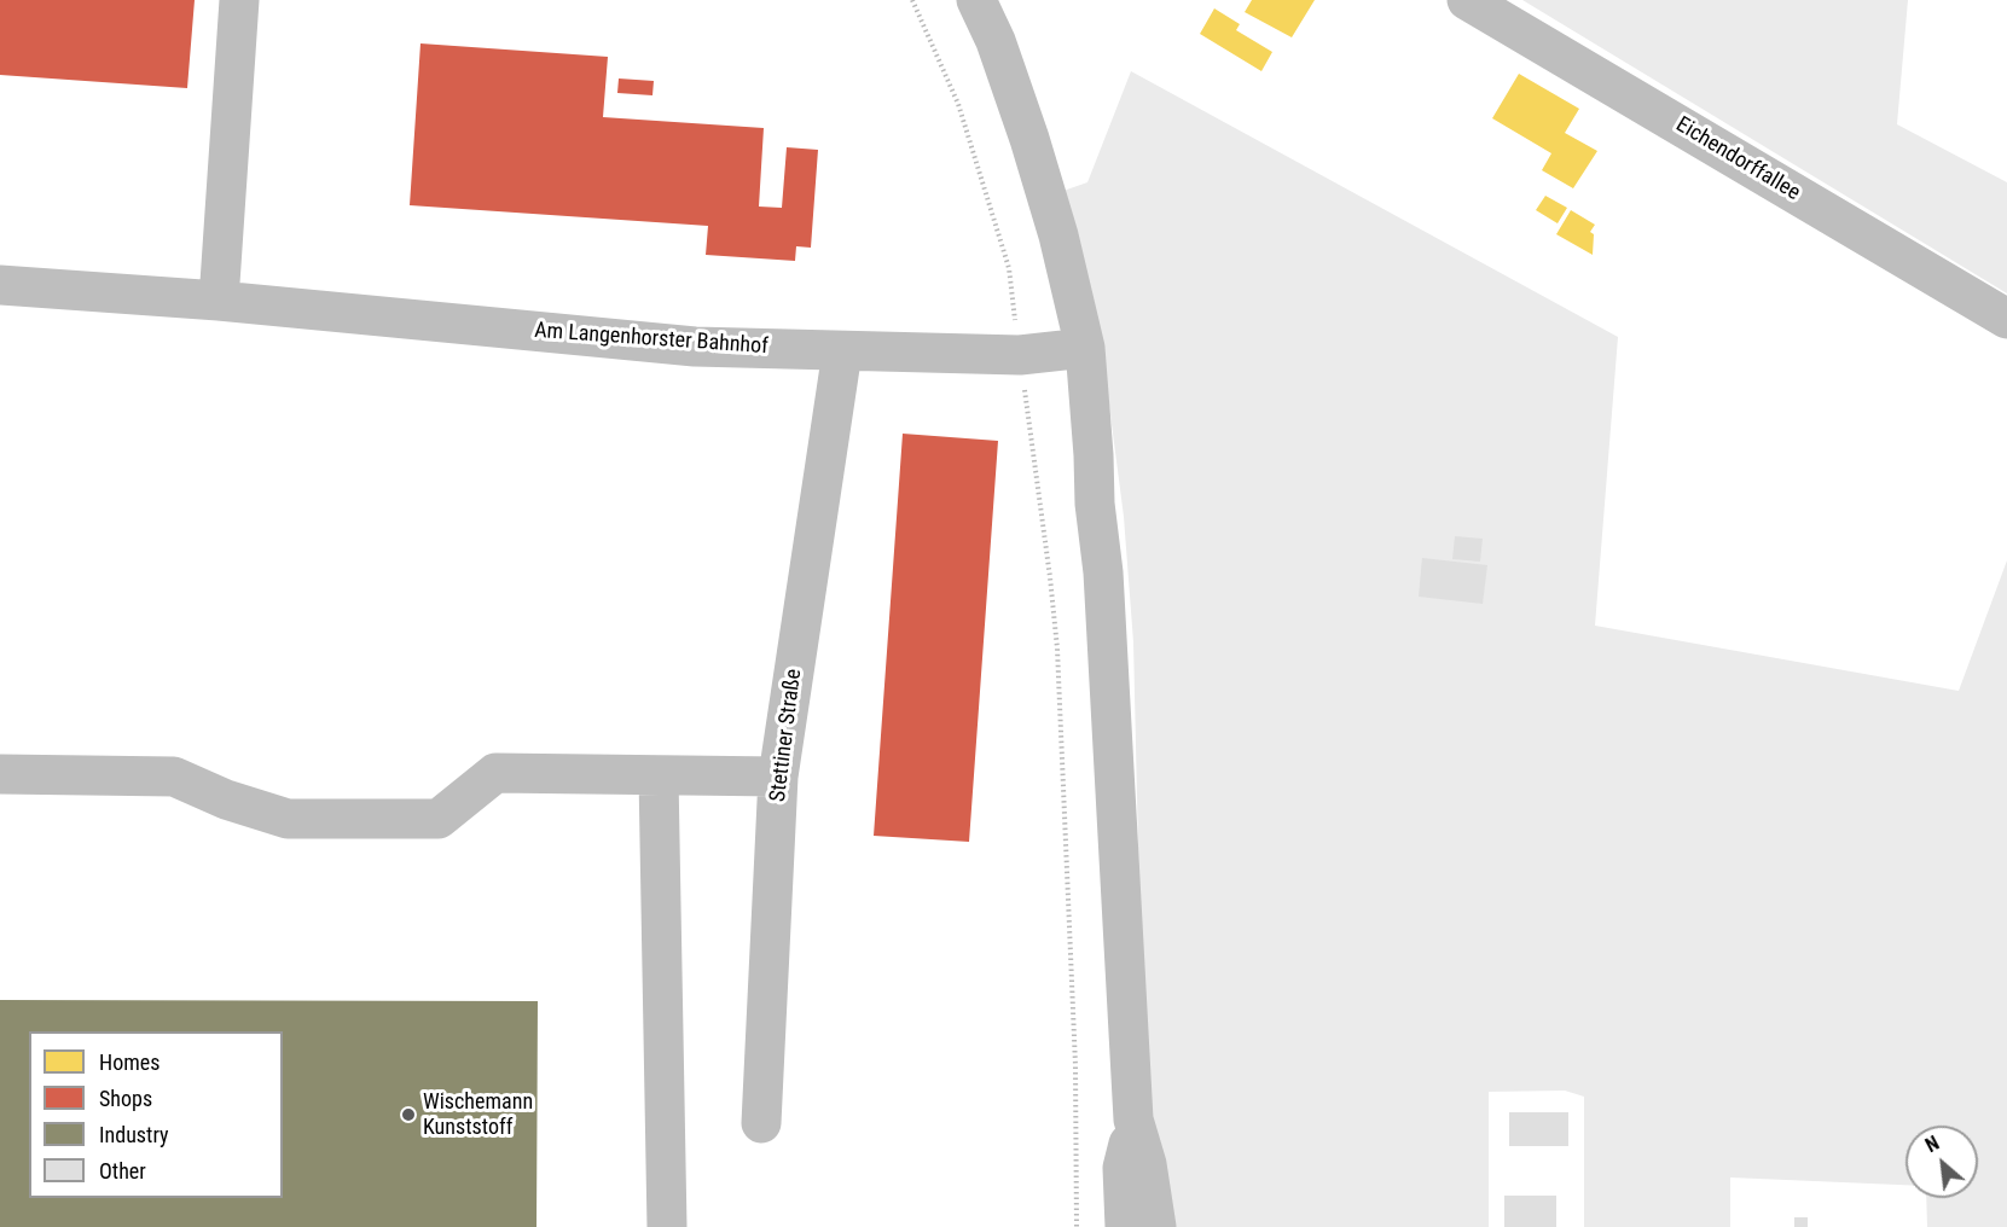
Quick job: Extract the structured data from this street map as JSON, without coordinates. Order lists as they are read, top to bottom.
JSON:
{
  "streets": {
    "street": ["Eichendorffallee", "Am Langenhorster Bahnhof", "Stettiner Straße"]
  },
  "crossings": [
    ["Am Langenhorster Bahnhof", "Stettiner Straße"]
  ],
  "places": ["Wischemann Kunststoff"],
  "legend": [
    "Homes",
    "Shops",
    "Industry",
    "Other"
  ],
  "north": "top left"
}
